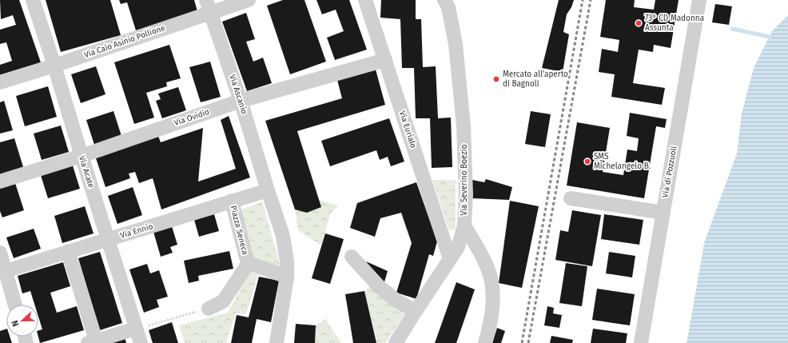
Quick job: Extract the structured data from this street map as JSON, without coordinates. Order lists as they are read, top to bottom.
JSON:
{
  "streets": {
    "street": [
      "Via Caio Asinio Pollione",
      "Via Ascanio",
      "Via Ovidio",
      "Via Eurialo",
      "Via Acate",
      "Via di Pozzuoli",
      "Via Severino Boezio",
      "Piazza Seneca",
      "Via Ennio"
    ]
  },
  "crossings": [
    ["Via Caio Asinio Pollione", "Via Ascanio"],
    ["Via Caio Asinio Pollione", "Via Acate"],
    ["Via Ascanio", "Via Ovidio"],
    ["Via Ascanio", "Via Ennio"],
    ["Via Ovidio", "Via Eurialo"],
    ["Via Ovidio", "Via Acate"],
    ["Via Eurialo", "Via Severino Boezio"],
    ["Via Acate", "Via Ennio"],
    ["Piazza Seneca", "Via Ennio"]
  ],
  "places": ["73° CD Madonna Assunta", "Mercato all'aperto di Bagnoli", "SMS Michelangelo B."],
  "north": "left"
}
